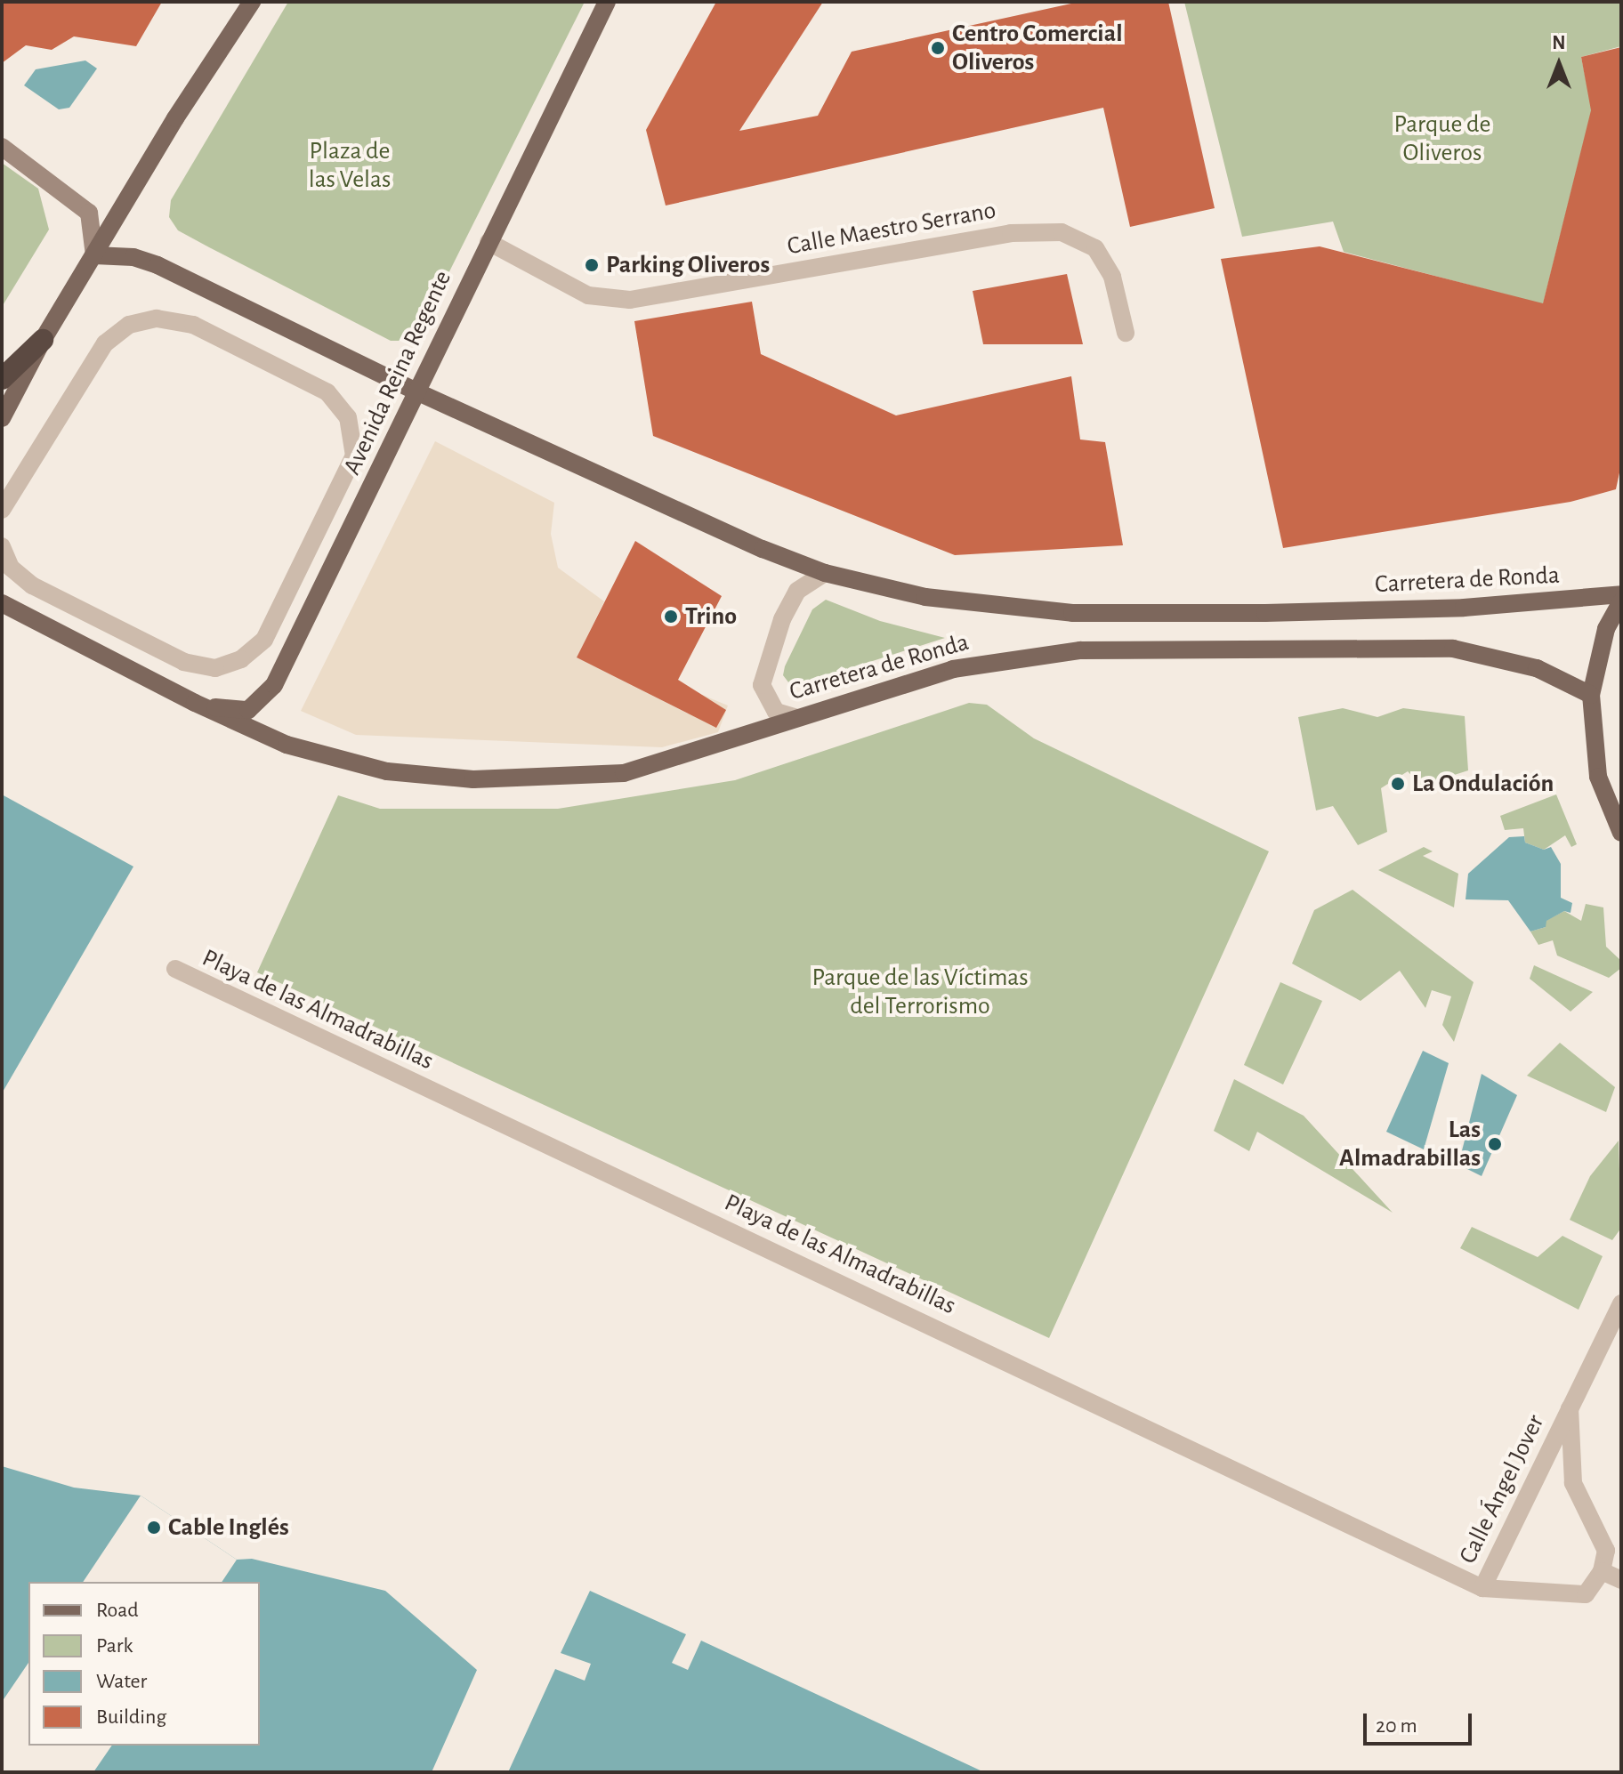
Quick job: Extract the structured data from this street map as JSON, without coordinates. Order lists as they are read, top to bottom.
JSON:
{
  "streets": {
    "main road": ["Avenida Reina Regente", "Carretera de Ronda"],
    "street": ["Calle Maestro Serrano", "Playa de las Almadrabillas", "Calle Ángel Jover"]
  },
  "crossings": [
    ["Calle Maestro Serrano", "Avenida Reina Regente"],
    ["Avenida Reina Regente", "Carretera de Ronda"],
    ["Playa de las Almadrabillas", "Calle Ángel Jover"]
  ],
  "parks": ["Parque de Oliveros", "Plaza de las Velas", "Parque de las Víctimas del Terrorismo"],
  "places": [
    "Centro Comercial Oliveros",
    "Parking Oliveros",
    "Trino",
    "La Ondulación",
    "Las Almadrabillas",
    "Cable Inglés"
  ],
  "legend": [
    "Road",
    "Park",
    "Water",
    "Building"
  ],
  "scale_bar": "20 m",
  "north": "top"
}
